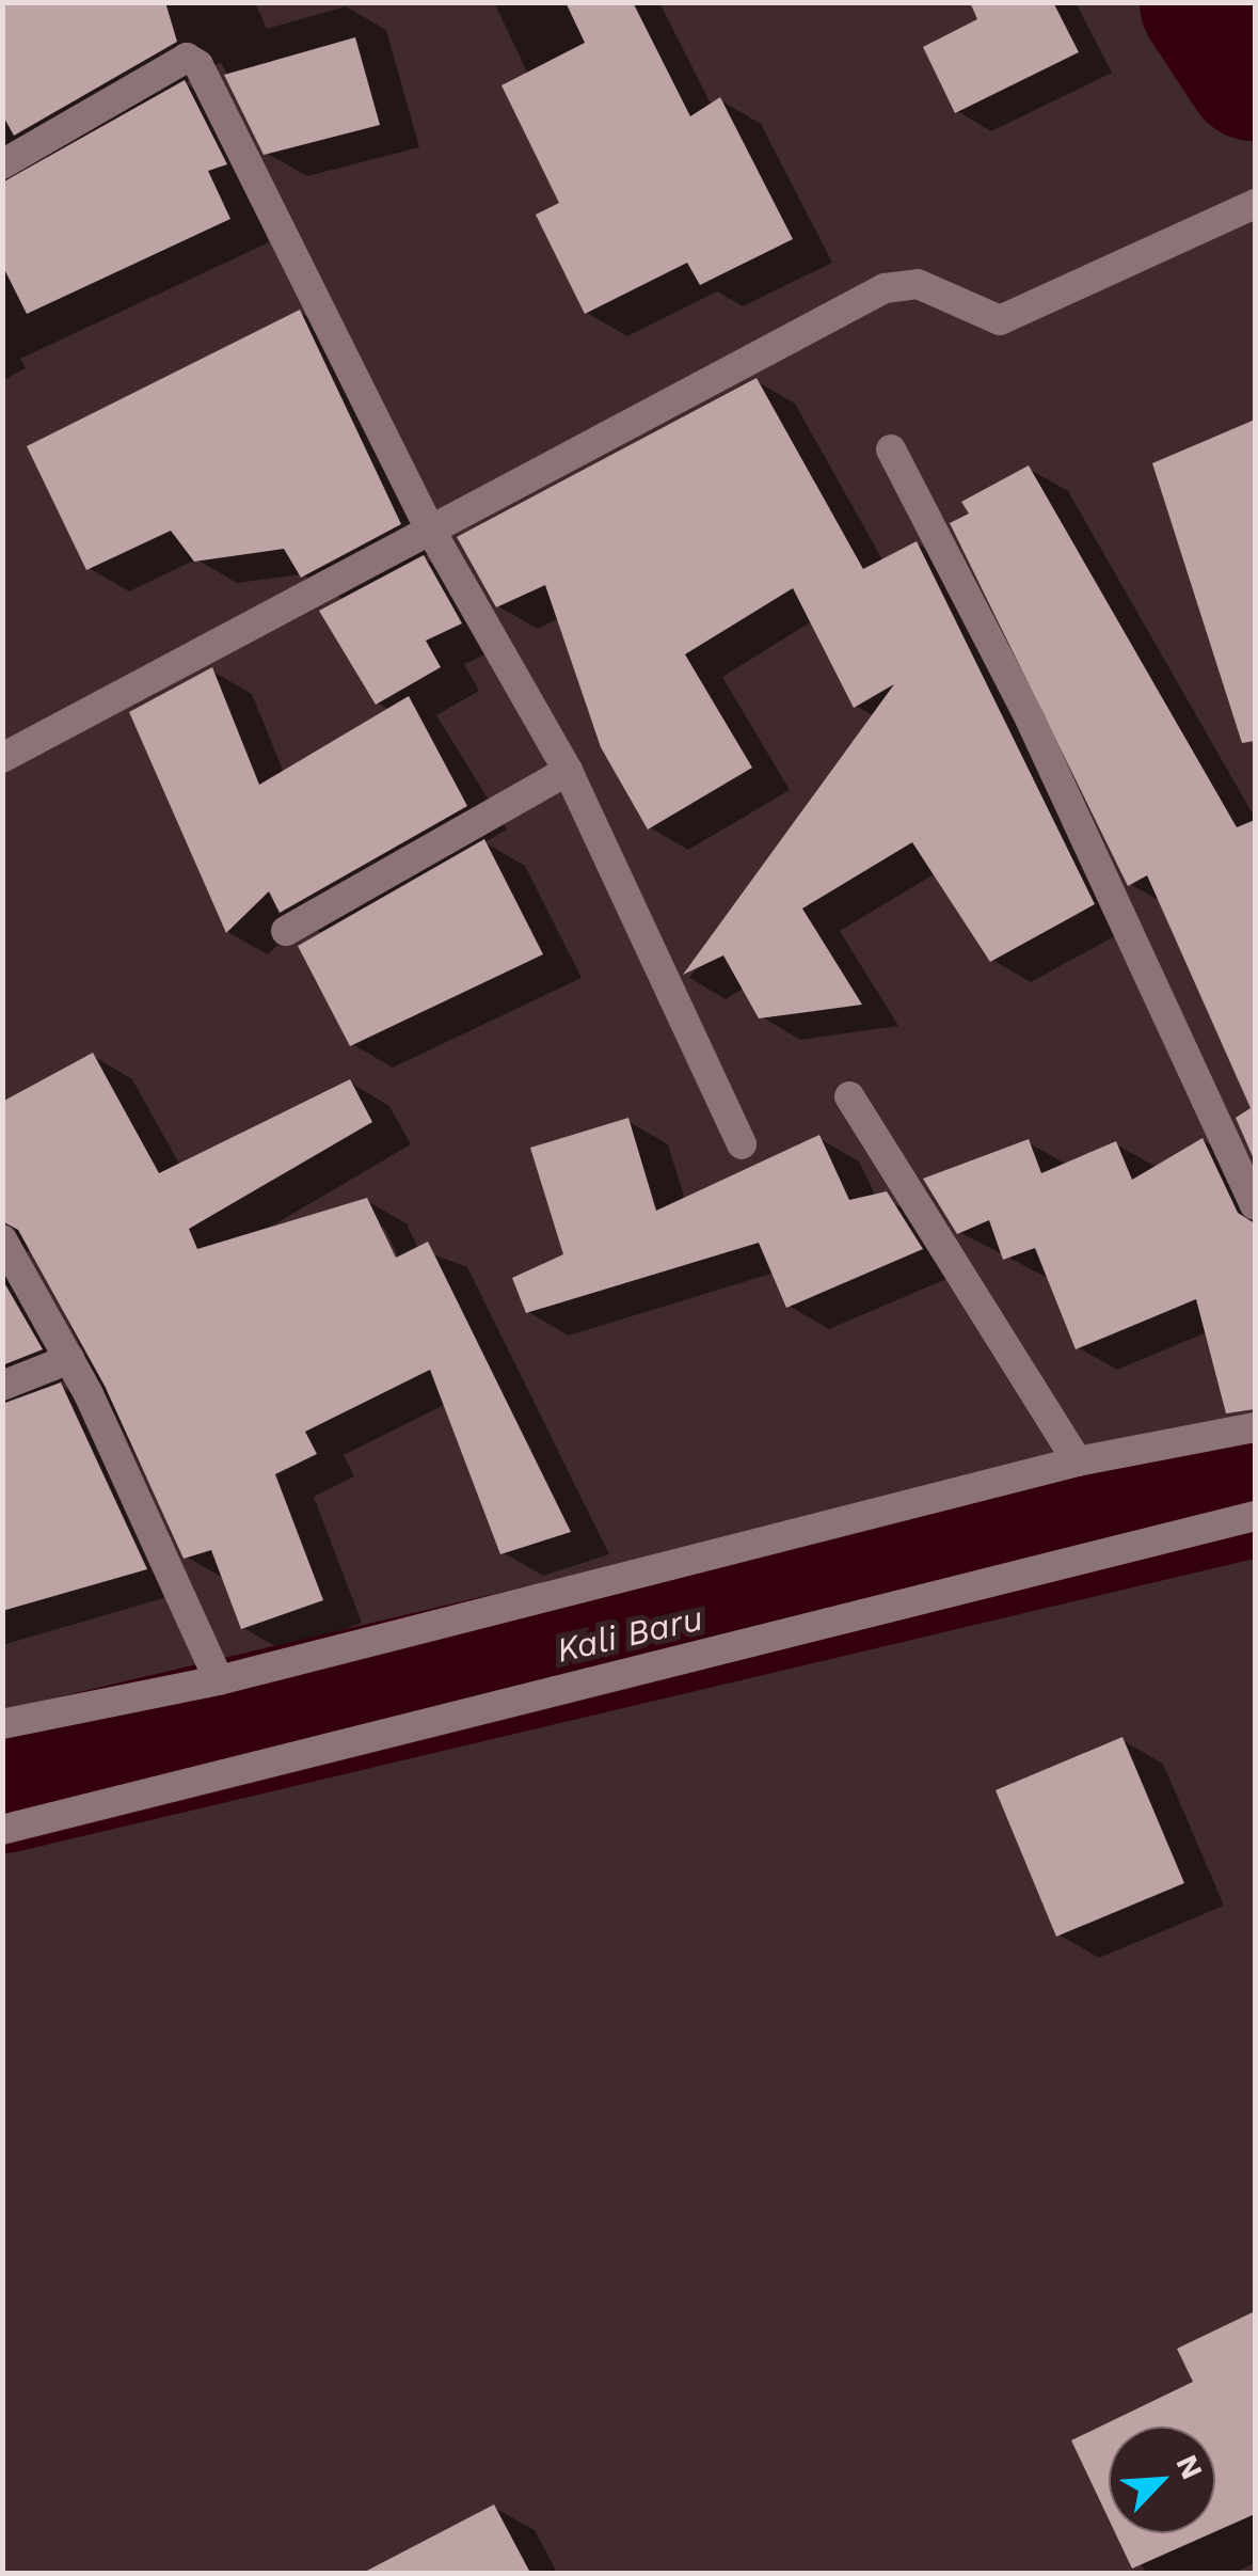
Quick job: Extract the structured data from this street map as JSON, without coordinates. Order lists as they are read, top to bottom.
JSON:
{
  "water": ["Kali Baru"],
  "north": "top right"
}
